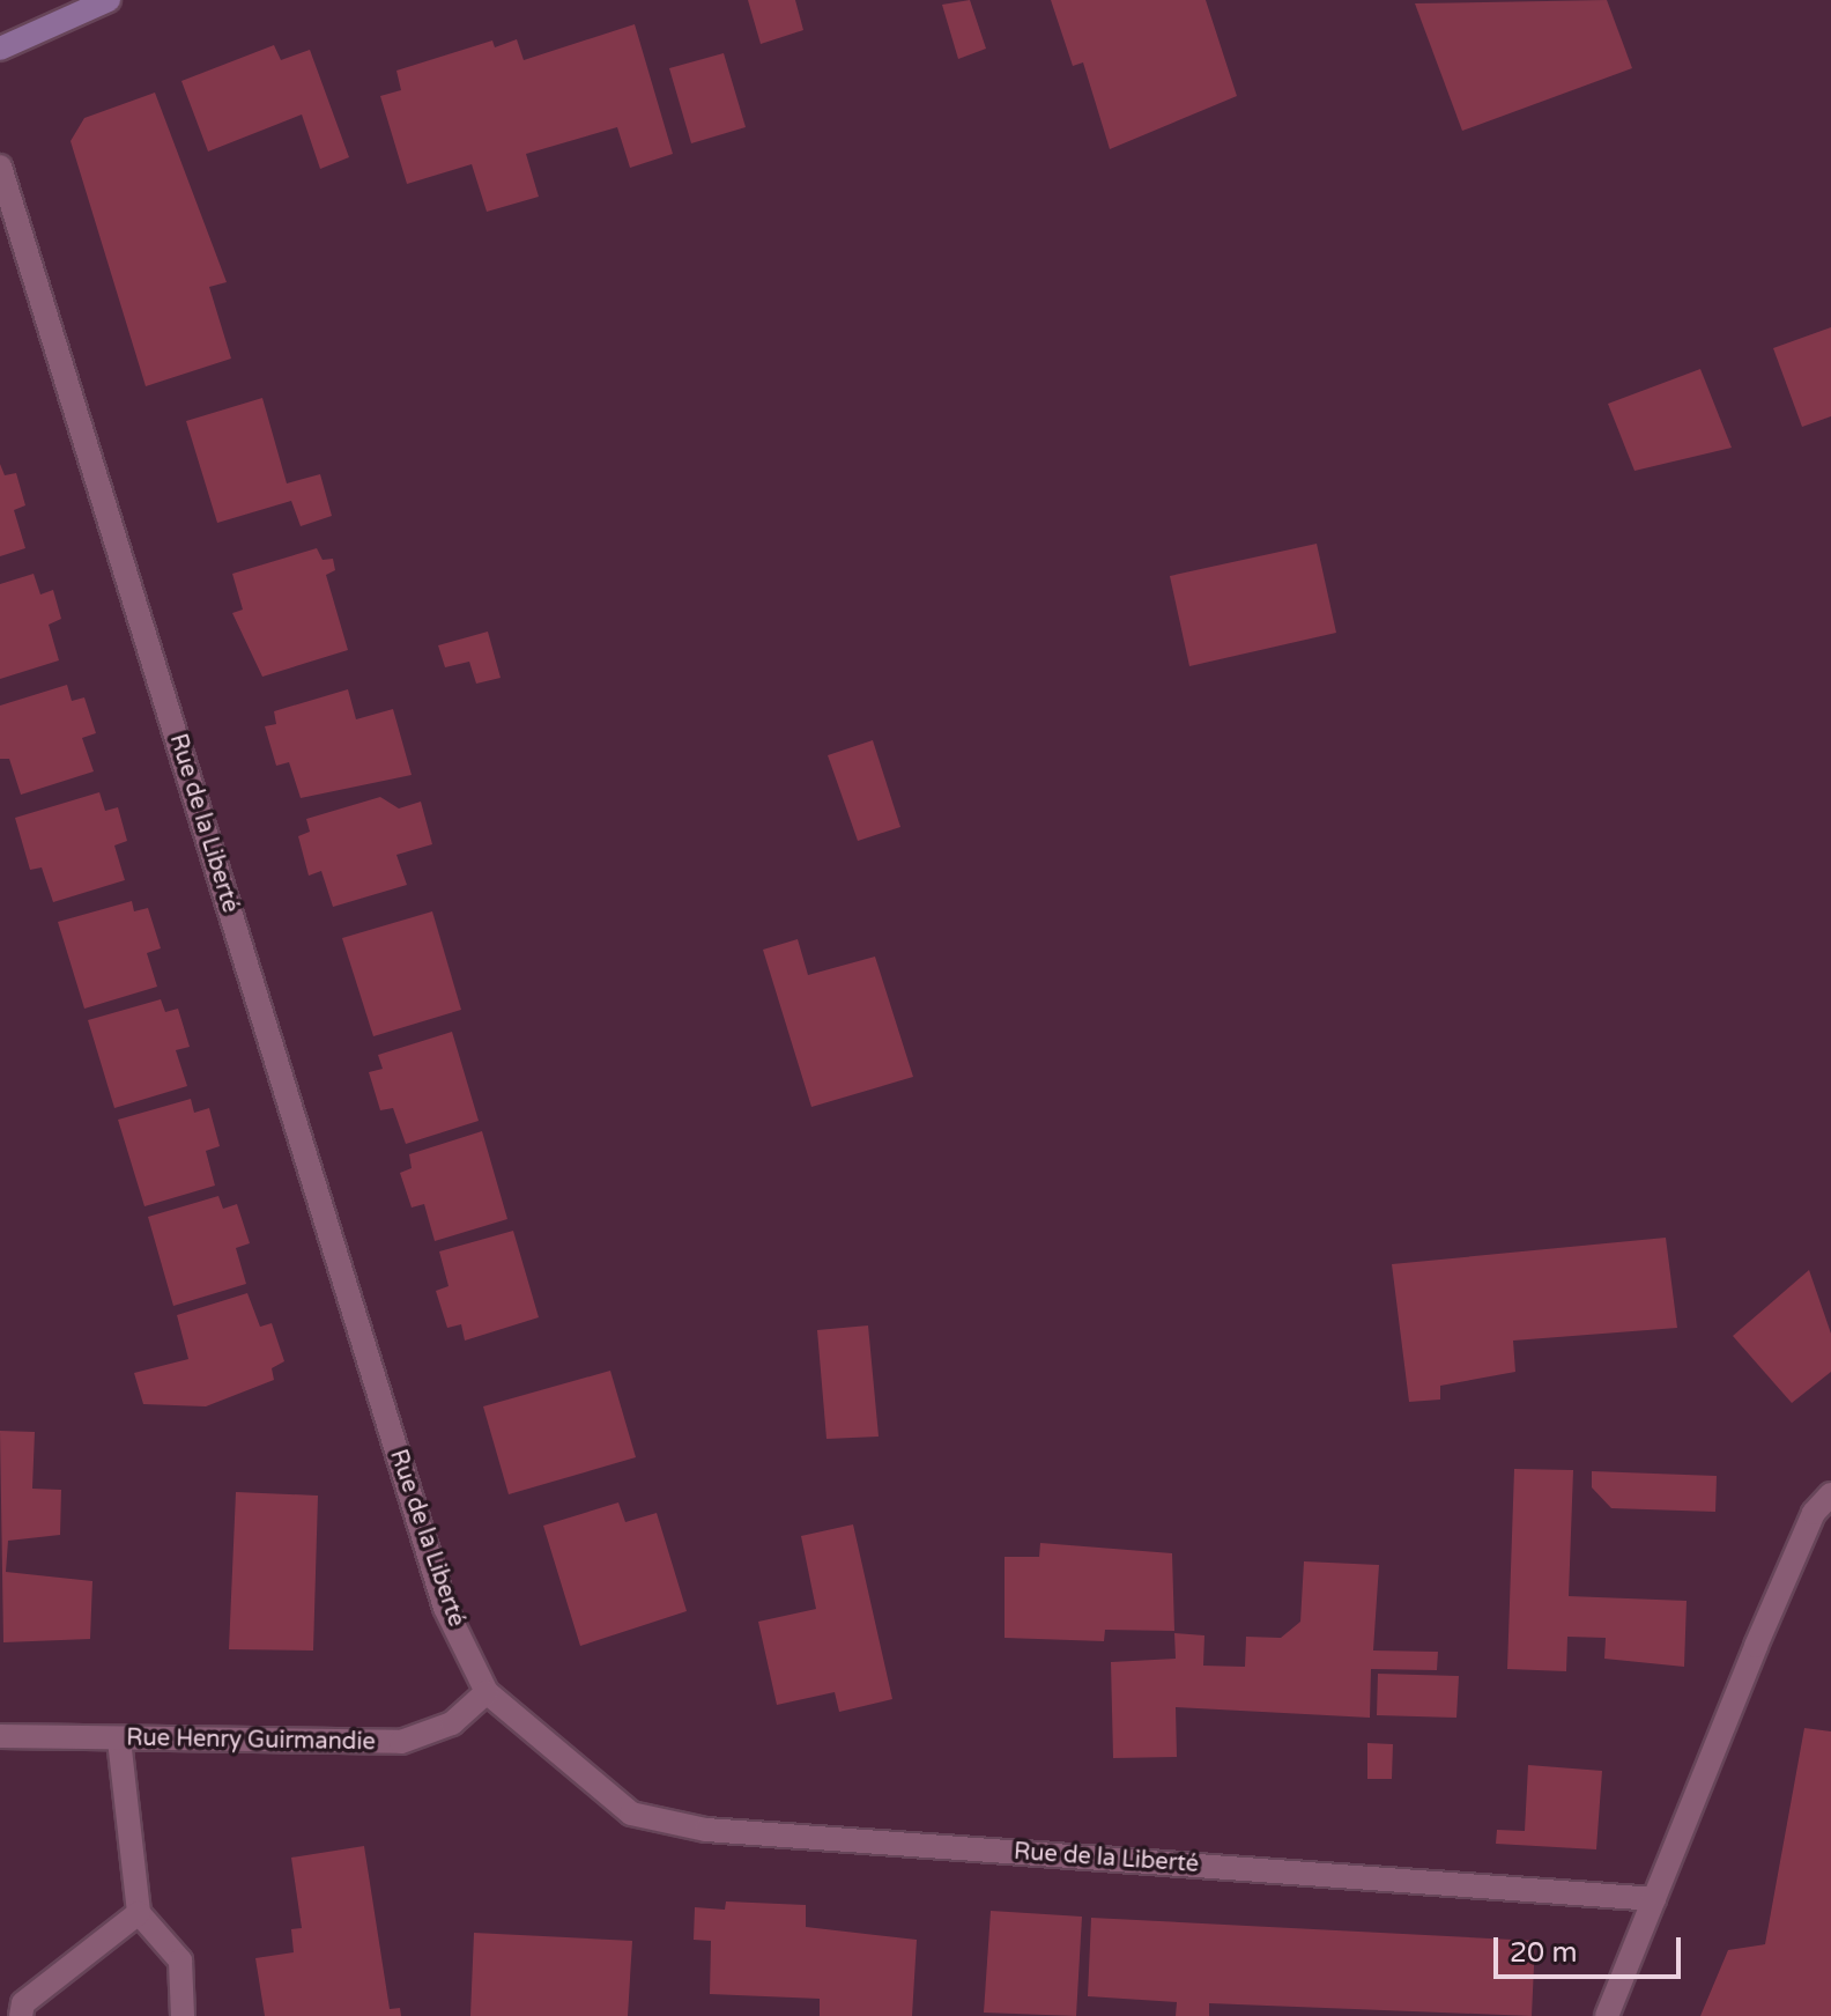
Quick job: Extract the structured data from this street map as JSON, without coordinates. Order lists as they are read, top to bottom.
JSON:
{
  "streets": {
    "street": ["Rue de la Liberté", "Rue Henry Guirmandie"]
  },
  "crossings": [
    ["Rue de la Liberté", "Rue Henry Guirmandie"]
  ],
  "scale_bar": "20 m"
}
